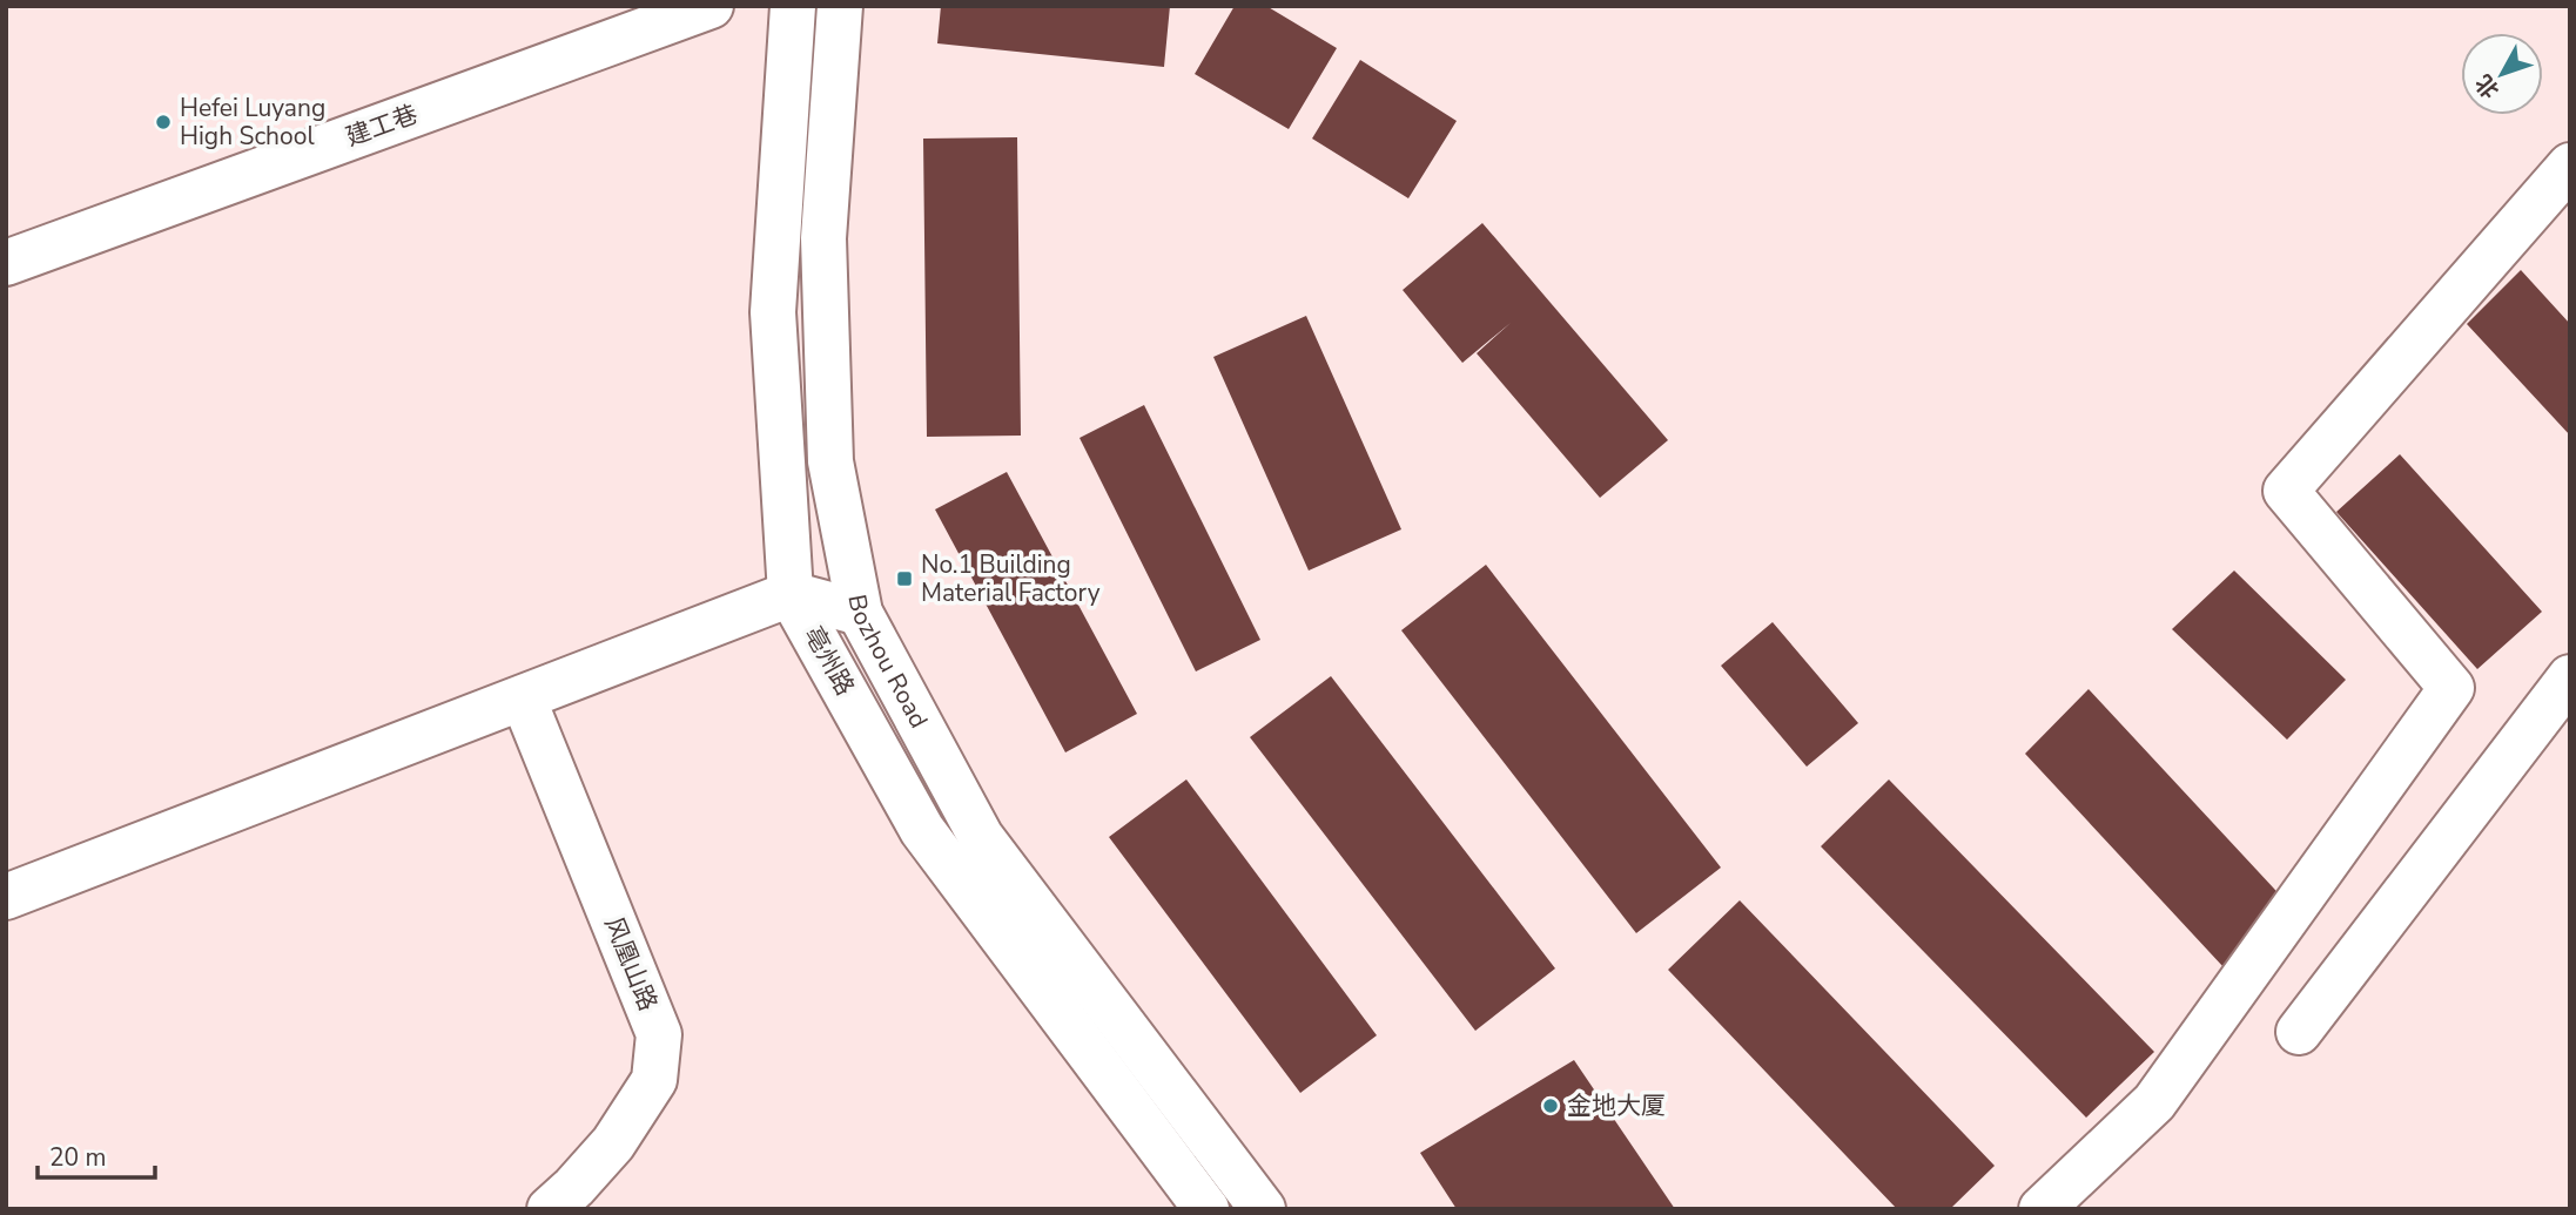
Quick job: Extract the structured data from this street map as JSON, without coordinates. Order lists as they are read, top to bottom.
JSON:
{
  "streets": {
    "street": [
      "建工巷",
      "Bozhou Road",
      "亳州路",
      "风凰山路"
    ]
  },
  "places": {
    "other": ["Hefei Luyang High School", "金地大厦"],
    "transit": ["No.1 Building Material Factory"]
  },
  "scale_bar": "20 m",
  "north": "bottom left"
}
